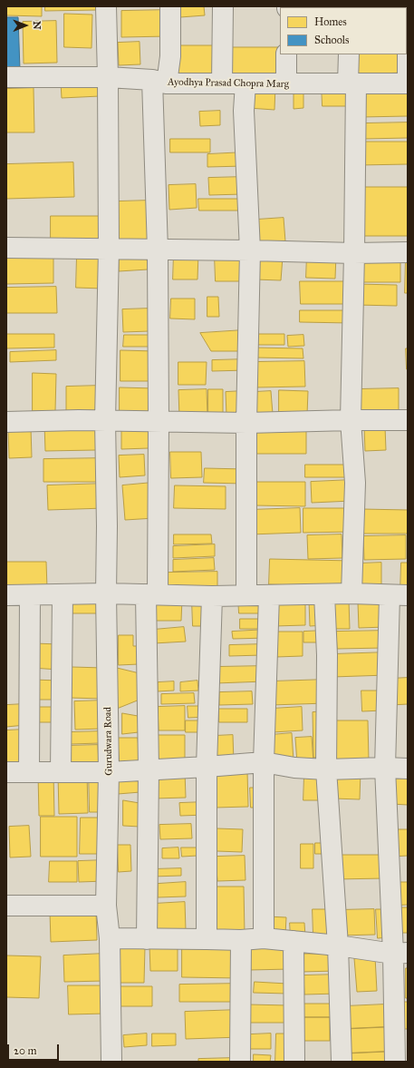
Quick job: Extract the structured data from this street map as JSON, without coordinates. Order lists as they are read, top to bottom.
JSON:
{
  "streets": {
    "street": ["Ayodhya Prasad Chopra Marg", "Gurudwara Road"]
  },
  "crossings": [
    ["Ayodhya Prasad Chopra Marg", "Gurudwara Road"]
  ],
  "legend": ["Homes", "Schools"],
  "scale_bar": "20 m",
  "north": "right"
}
